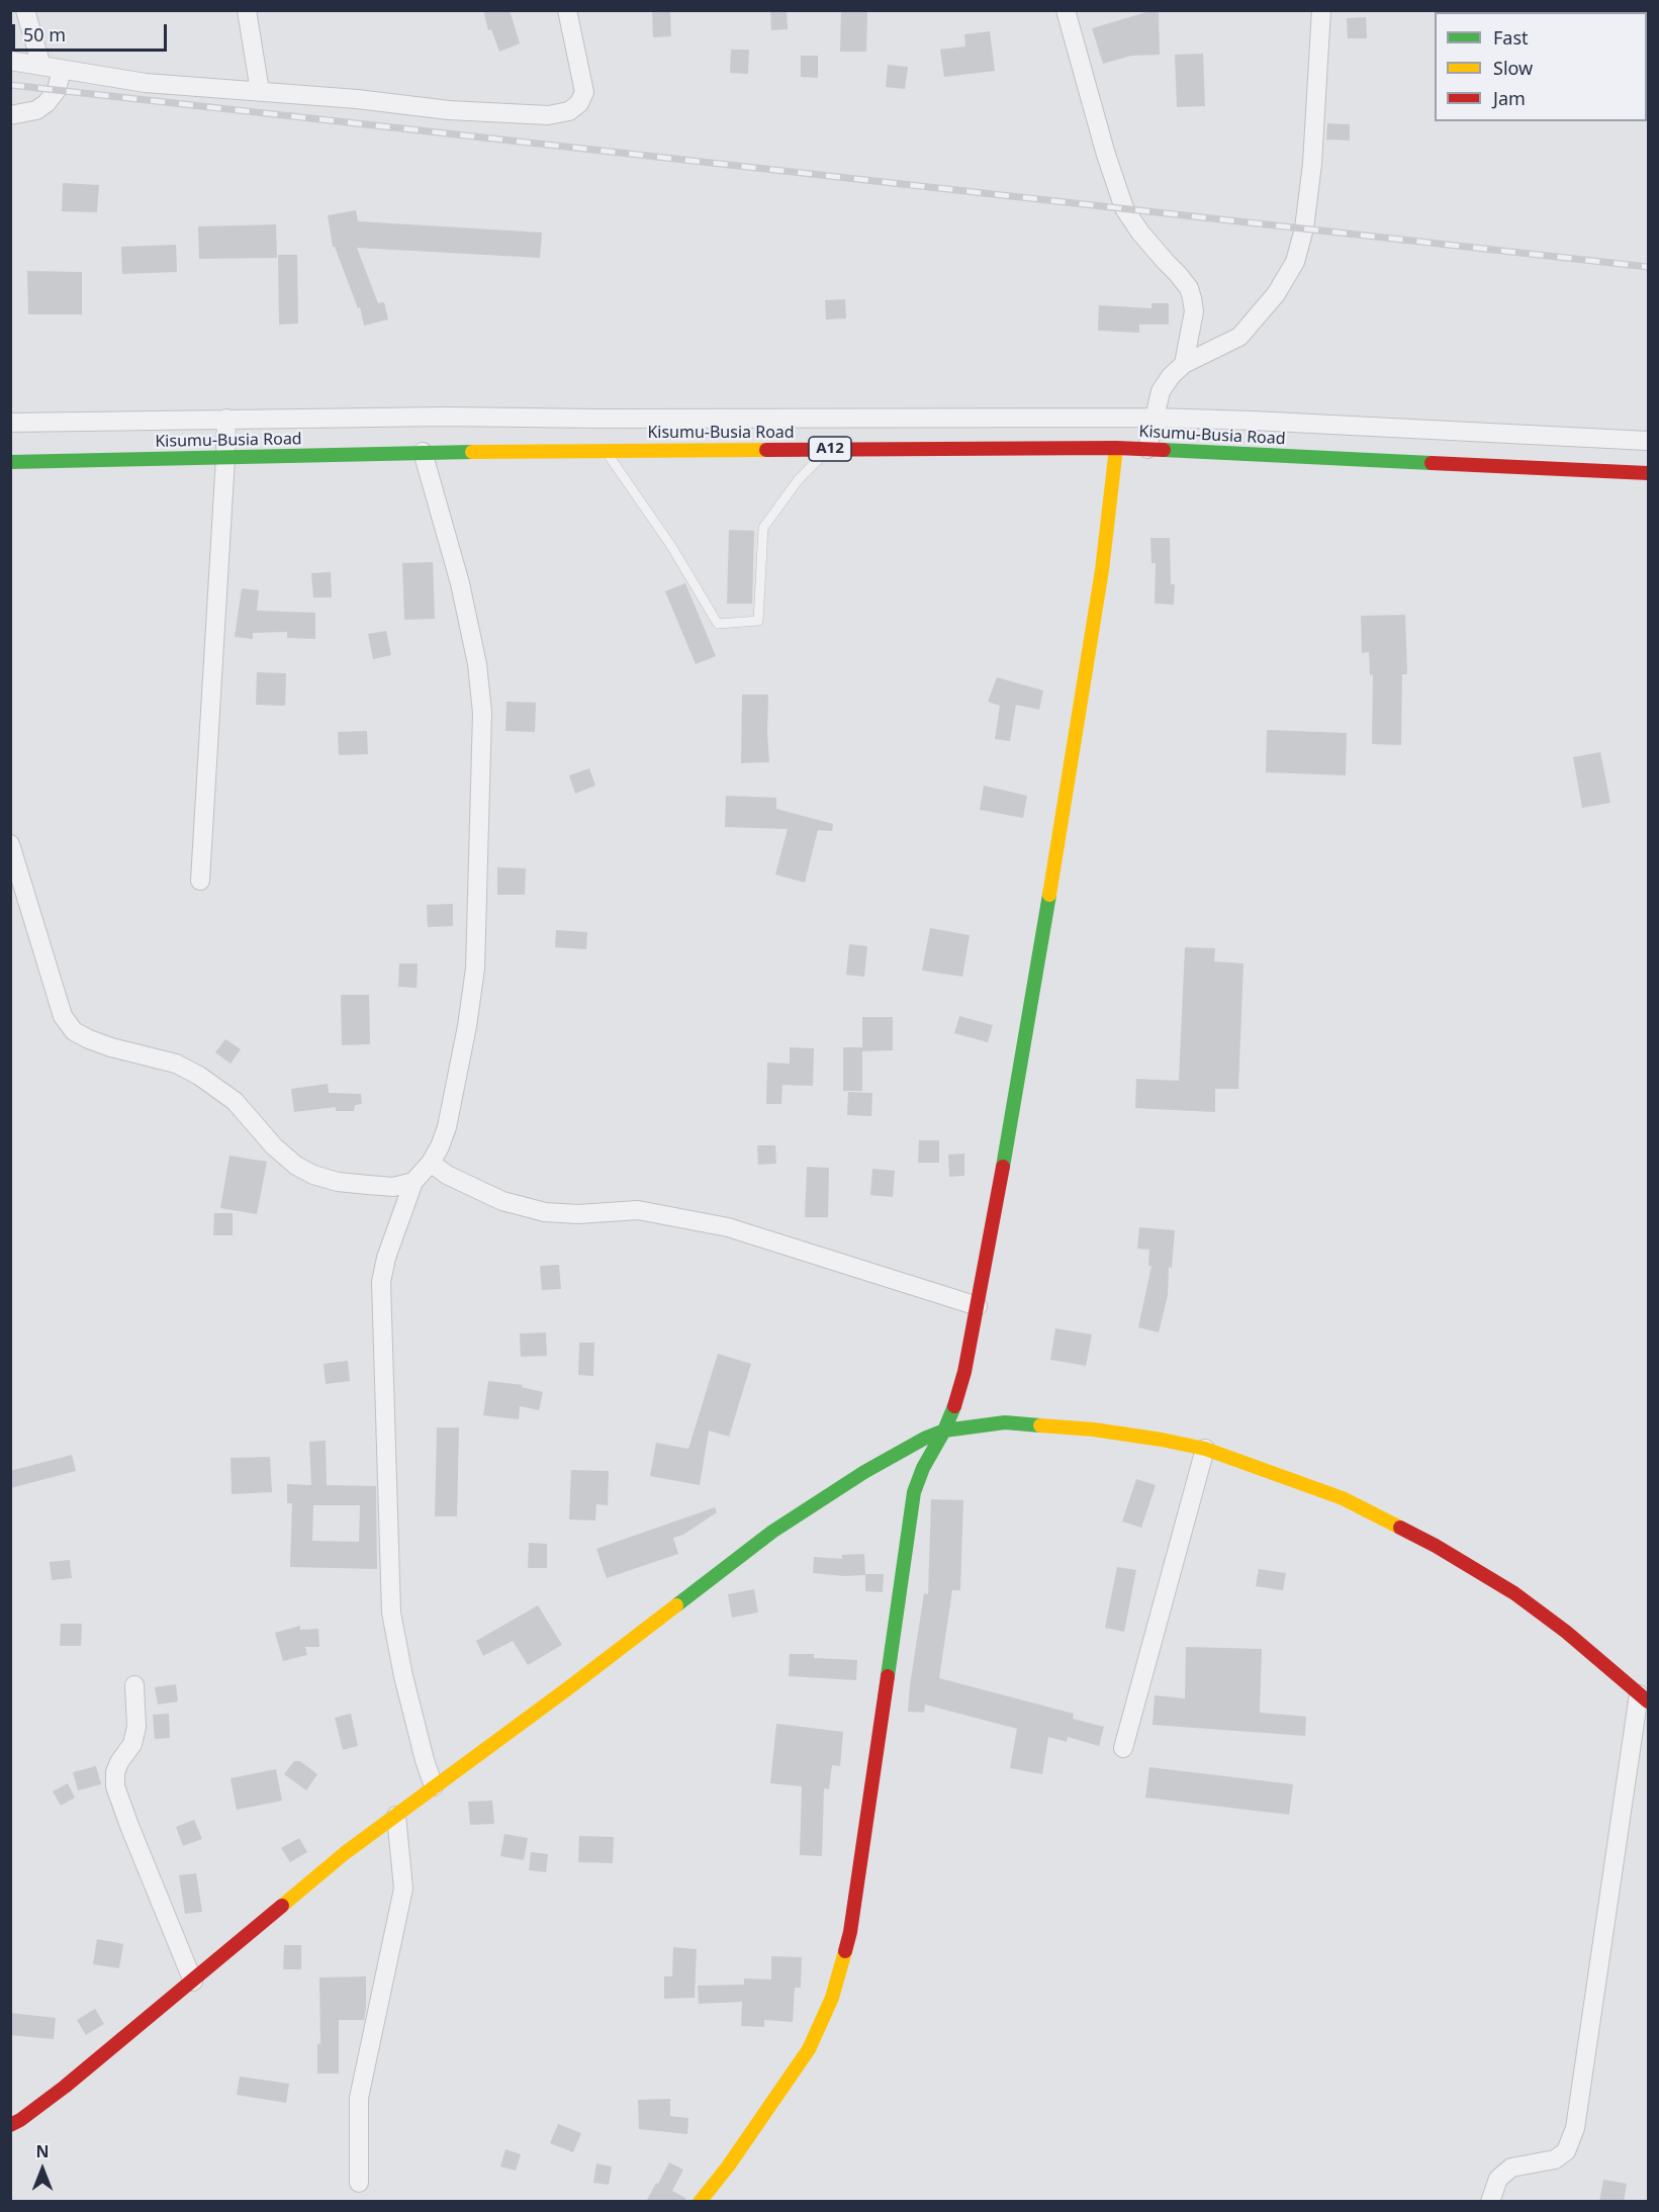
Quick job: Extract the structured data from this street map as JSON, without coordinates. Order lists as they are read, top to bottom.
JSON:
{
  "streets": {
    "main road": ["Kisumu-Busia Road", "A12"]
  },
  "legend": ["Fast", "Slow", "Jam"],
  "scale_bar": "50 m",
  "north": "top"
}
